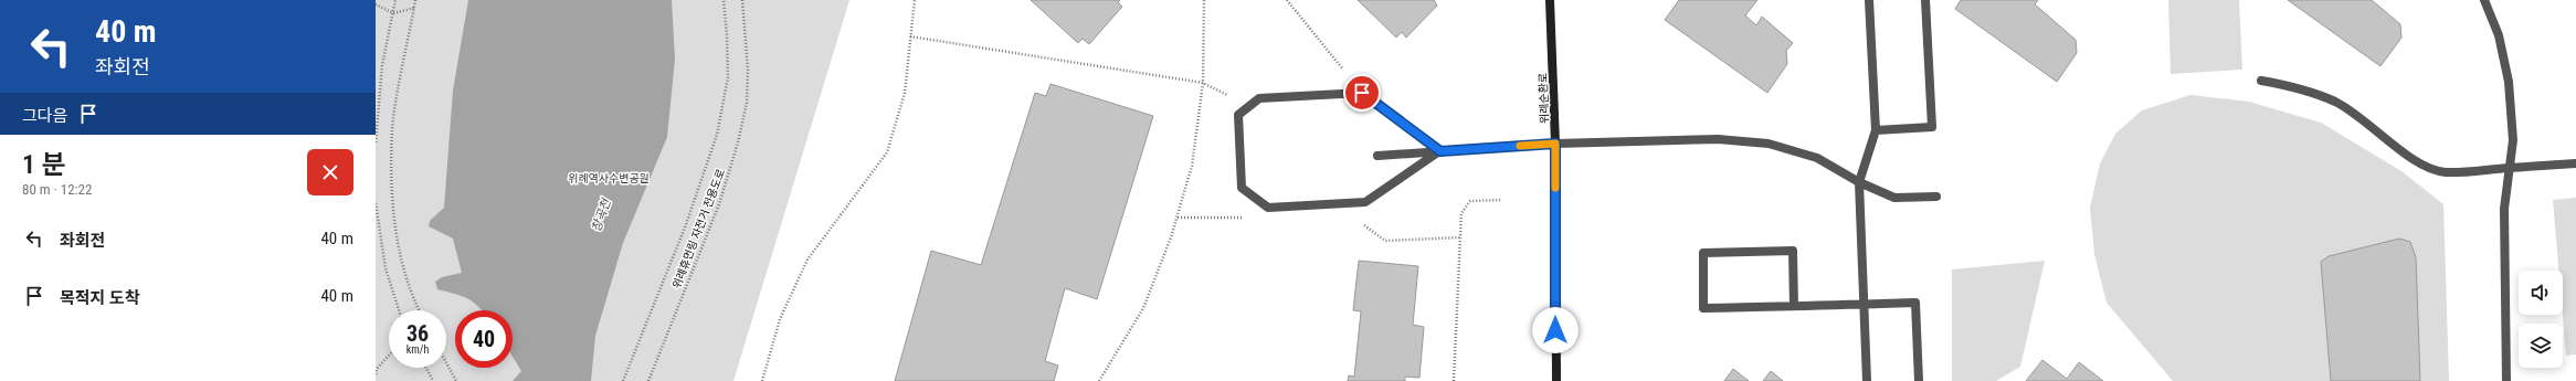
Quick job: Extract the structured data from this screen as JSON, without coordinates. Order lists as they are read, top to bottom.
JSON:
{
  "streets": {
    "street": ["위례순환로"],
    "path": ["위례휴먼링 자전거 전용도로"]
  },
  "water": ["창곡천"],
  "parks": ["위례역사수변공원"],
  "page": {
    "turn": ["40 m", "좌회전"],
    "then": "그다음",
    "heading": ["1 분", "80 m · 12:22"],
    "list": [
      {
        "name": "좌회전",
        "value": "40 m"
      },
      {
        "name": "목적지 도착",
        "value": "40 m"
      }
    ],
    "speed": "36 km/h",
    "limit": "40"
  }
}
